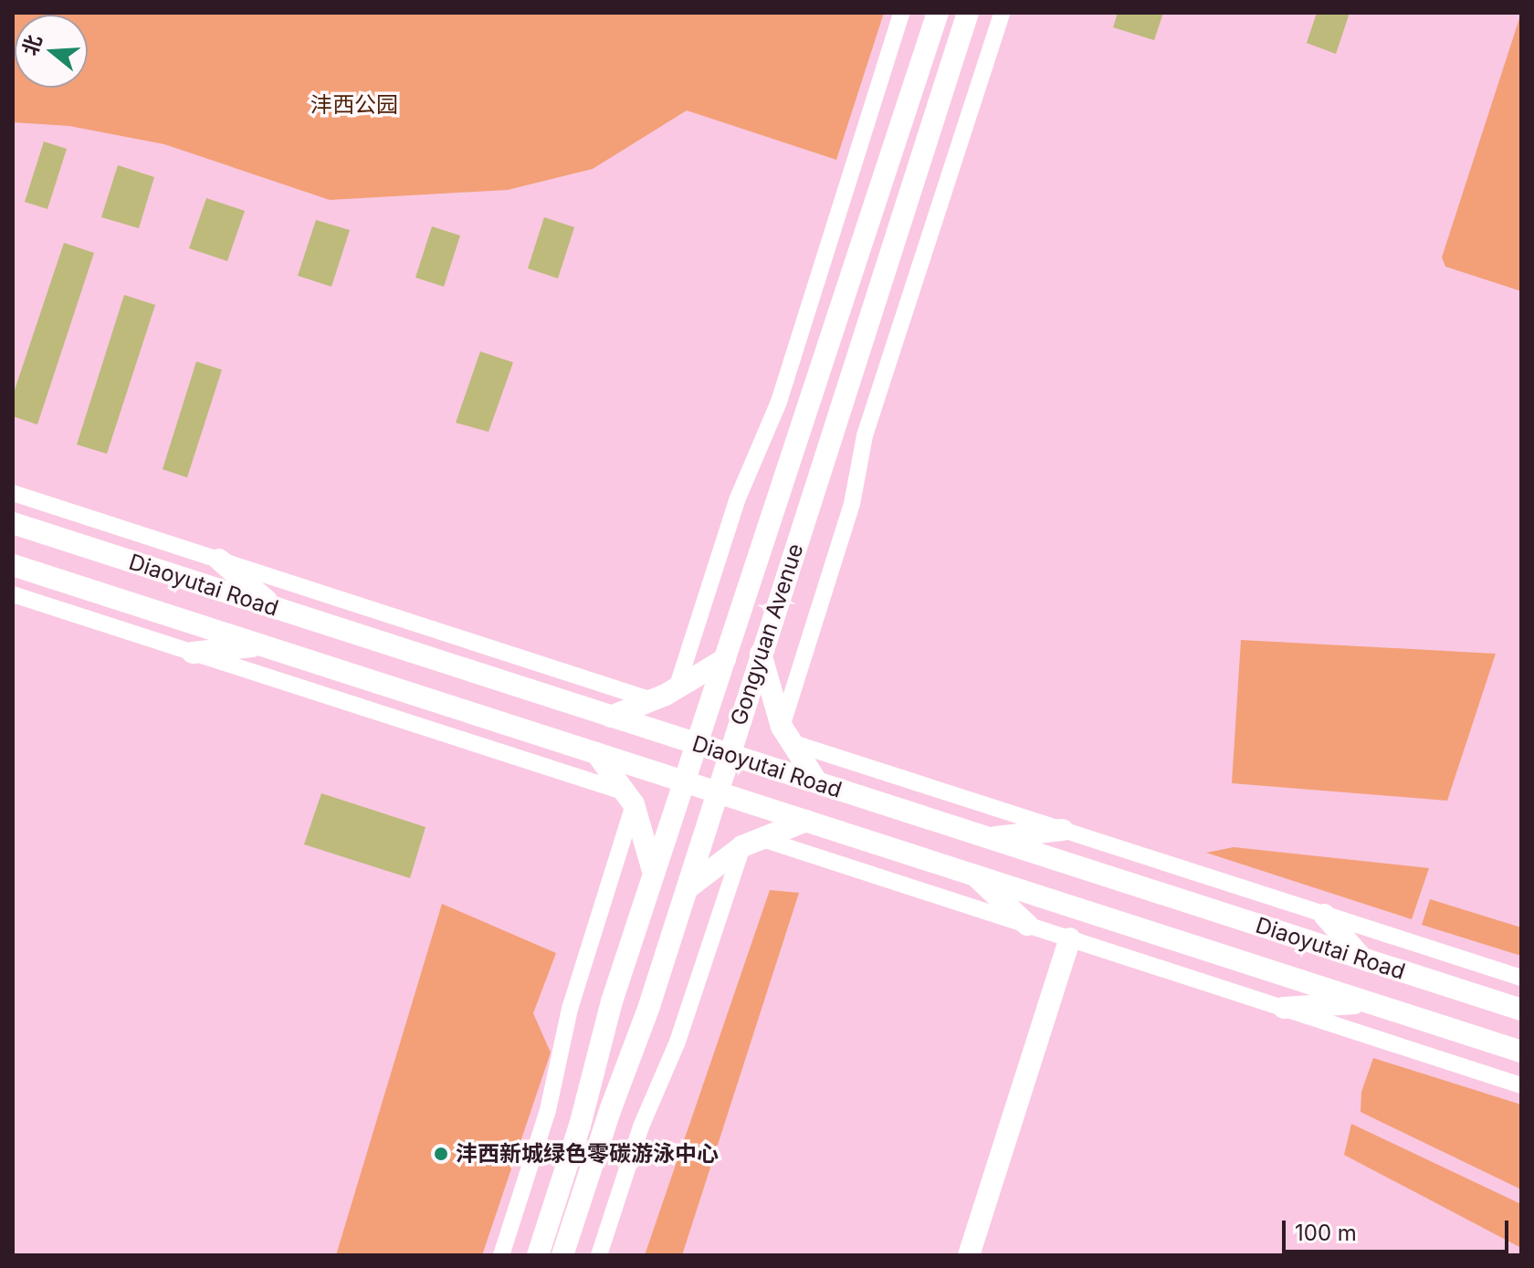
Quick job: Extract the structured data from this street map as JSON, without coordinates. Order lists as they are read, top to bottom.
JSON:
{
  "streets": {
    "main road": ["Diaoyutai Road", "Gongyuan Avenue"]
  },
  "crossings": [
    ["Diaoyutai Road", "Gongyuan Avenue"]
  ],
  "parks": ["沣西公园"],
  "places": ["沣西新城绿色零碳游泳中心"],
  "scale_bar": "100 m",
  "north": "left"
}
